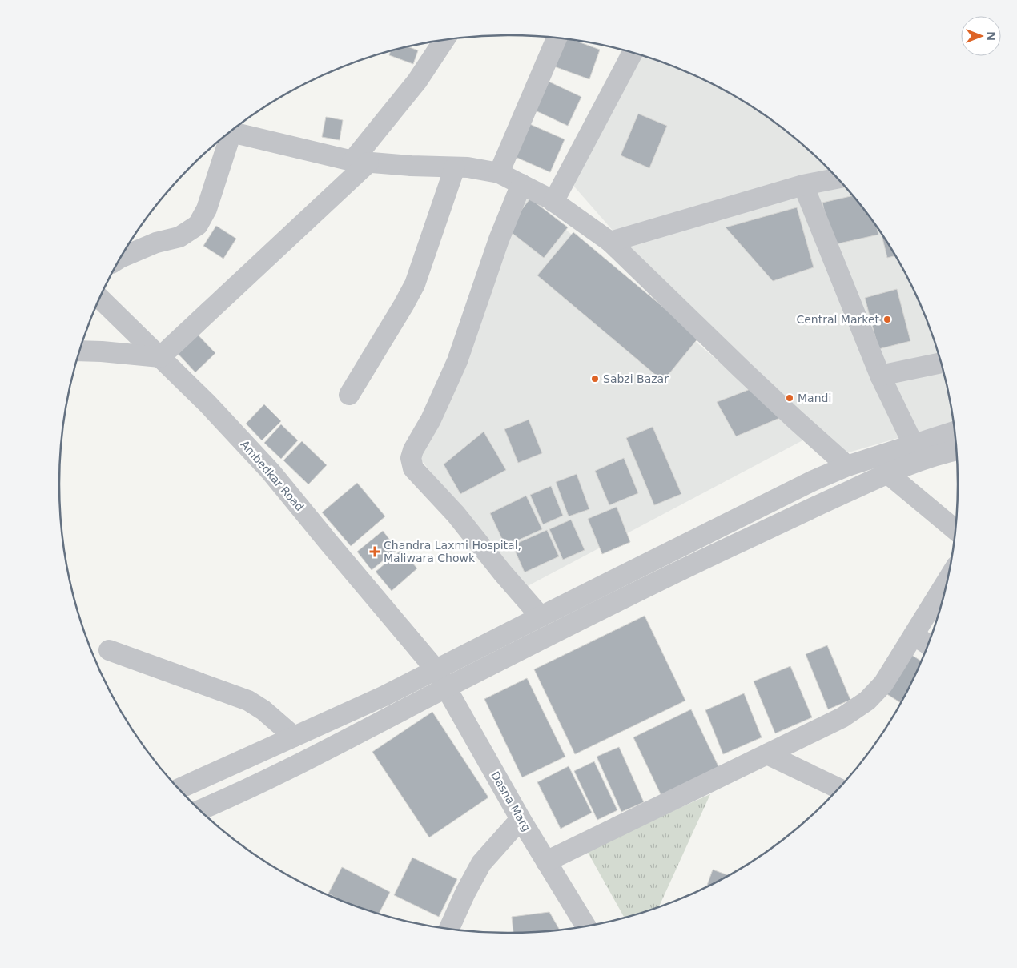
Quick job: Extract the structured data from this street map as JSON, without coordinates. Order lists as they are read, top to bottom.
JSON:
{
  "streets": {
    "street": ["Ambedkar Road", "Dasna Marg"]
  },
  "crossings": [
    ["Ambedkar Road", "Dasna Marg"]
  ],
  "places": {
    "other": ["Central Market", "Sabzi Bazar", "Mandi"],
    "health": ["Chandra Laxmi Hospital, Maliwara Chowk"]
  },
  "north": "right"
}
